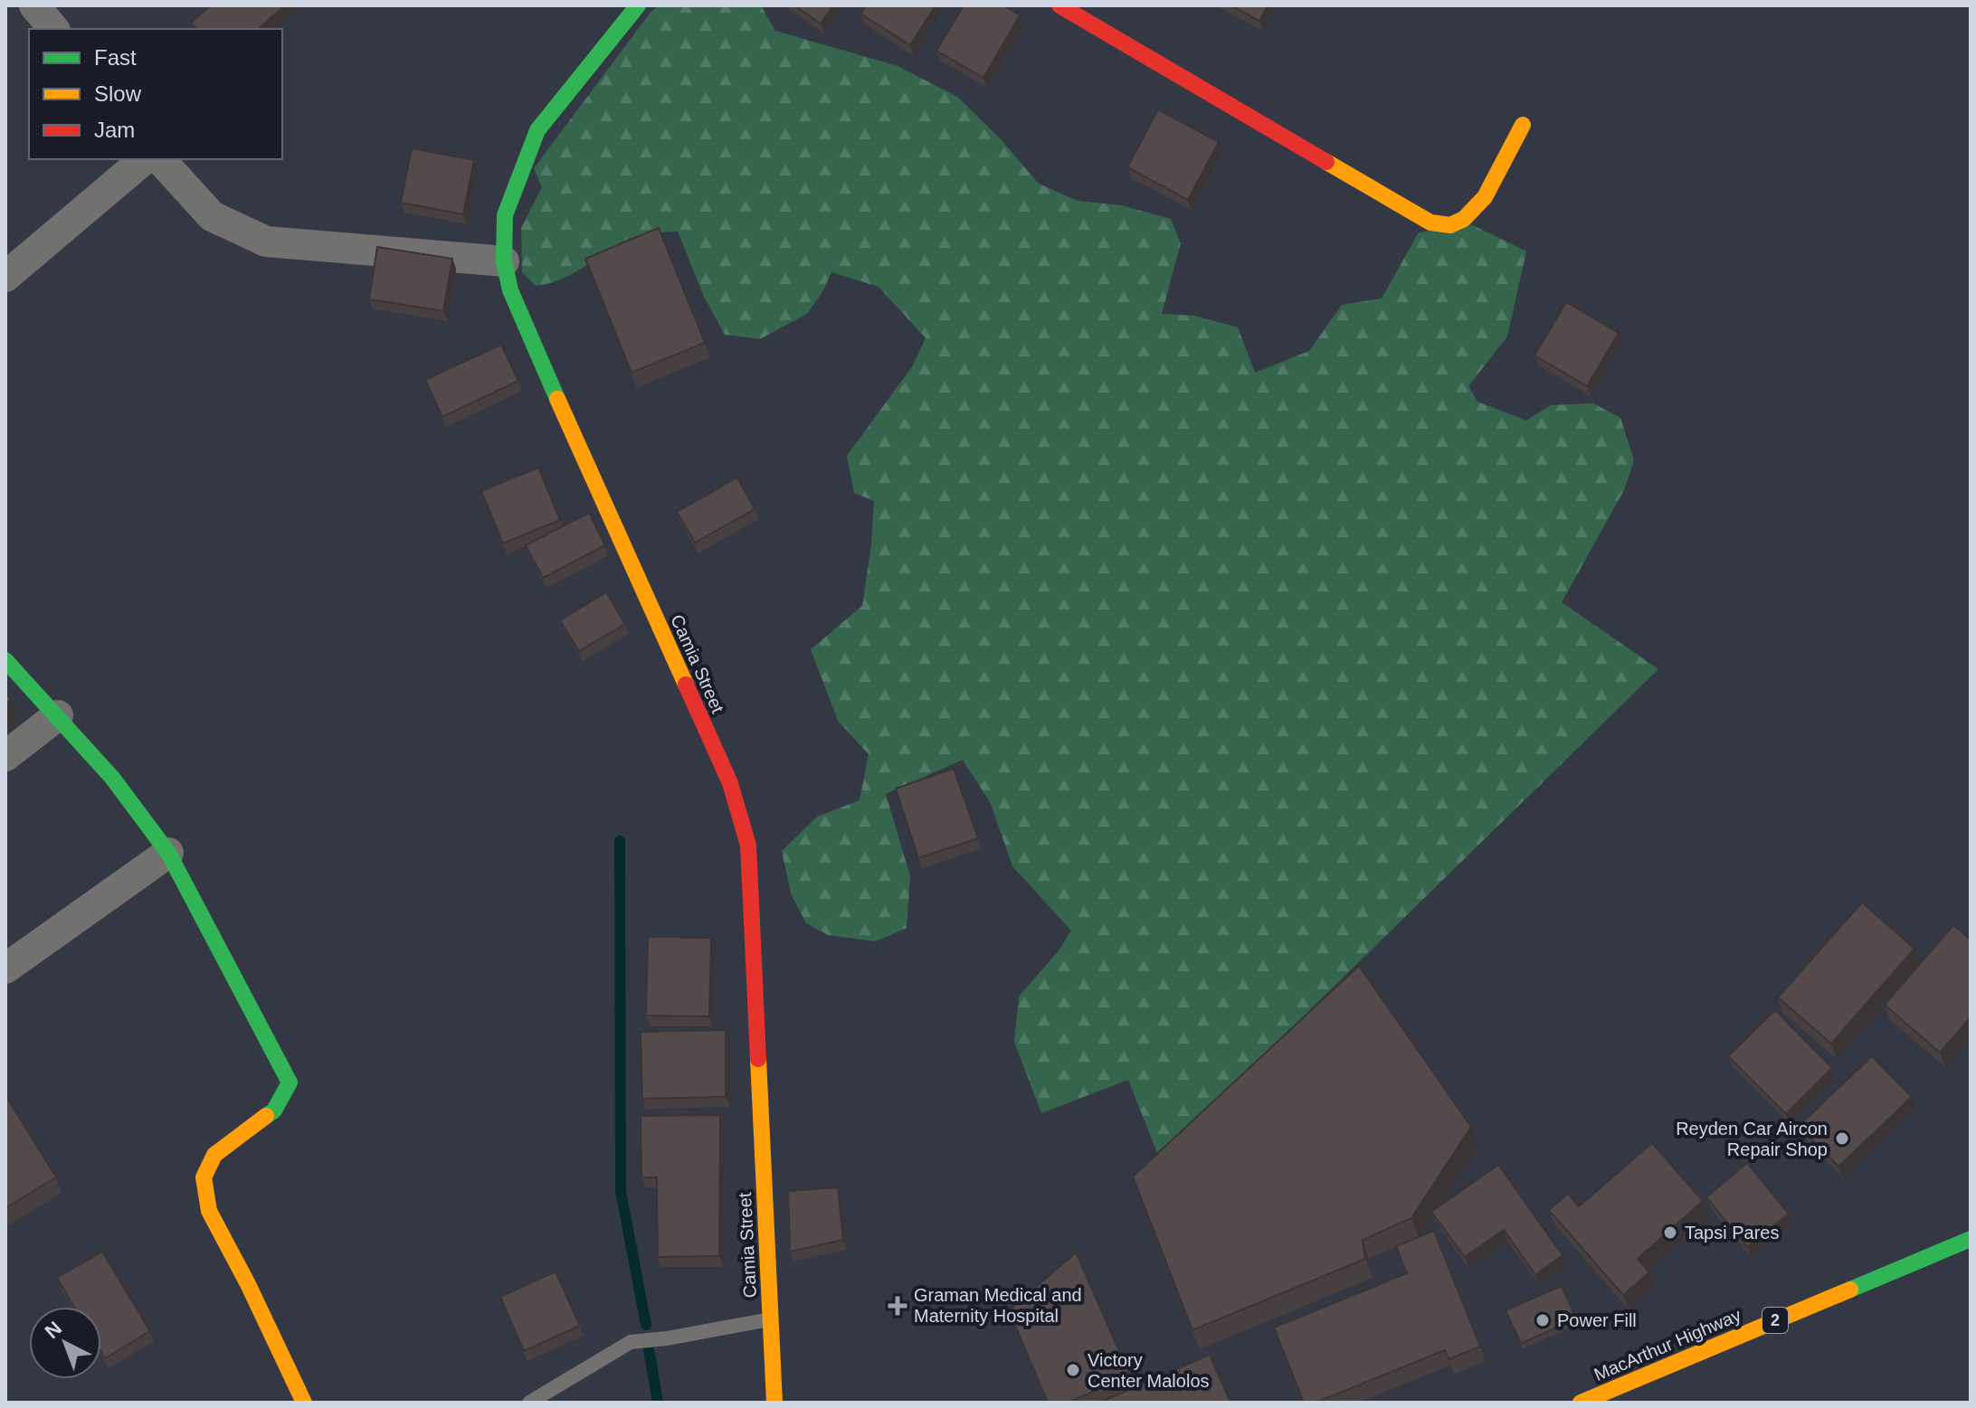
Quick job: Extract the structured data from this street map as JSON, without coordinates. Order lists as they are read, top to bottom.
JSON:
{
  "streets": {
    "main road": ["Camia Street", "2", "MacArthur Highway"]
  },
  "places": {
    "other": [
      "Reyden Car Aircon Repair Shop",
      "Tapsi Pares",
      "Power Fill",
      "Victory Center Malolos"
    ],
    "health": ["Graman Medical and Maternity Hospital"]
  },
  "legend": ["Fast", "Slow", "Jam"],
  "north": "top left"
}
